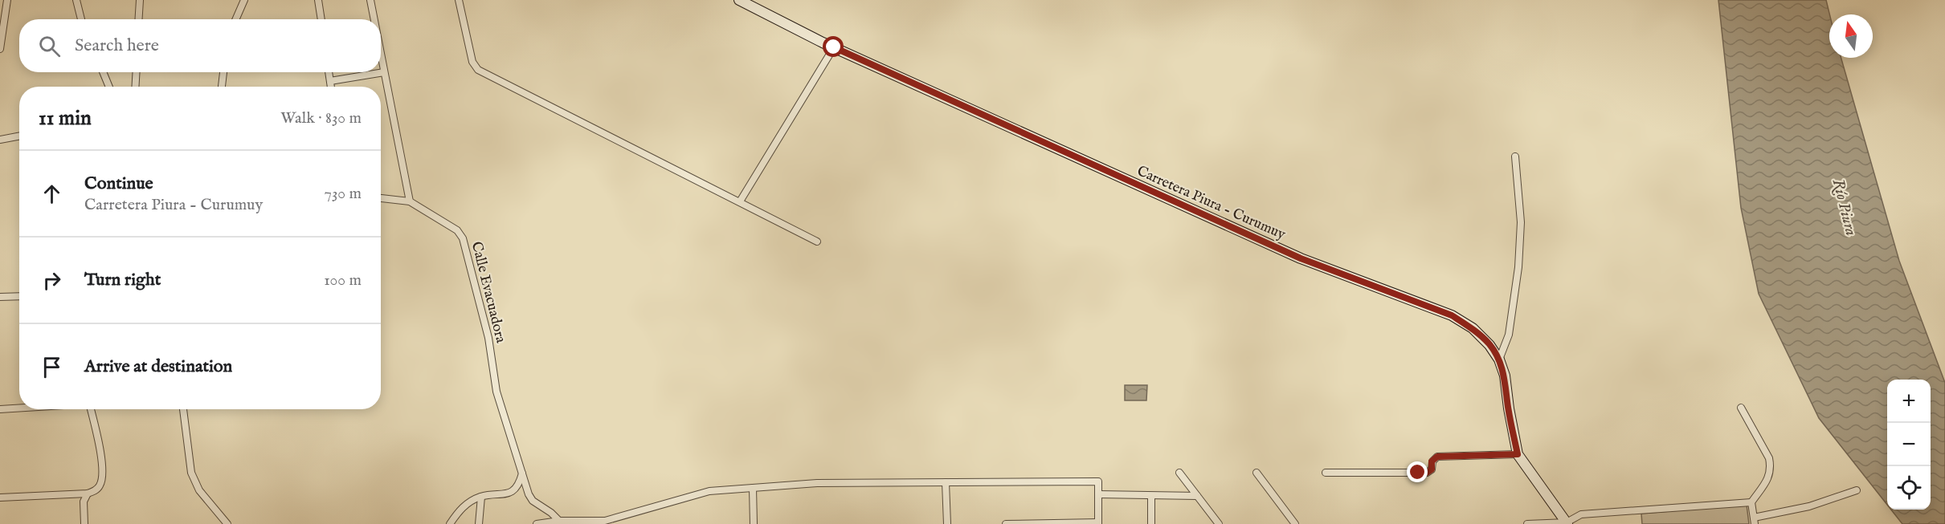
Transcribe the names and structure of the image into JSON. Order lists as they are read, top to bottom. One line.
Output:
{"streets":{"main road":["Carretera Piura - Curumuy"],"street":["Calle Evacuadora"]},"water":["Río Piura"],"north":"top","page":{"search":"Search here","heading":["11 min","Walk · 830 m"],"list":[["Continue","Carretera Piura - Curumuy","730 m"],["Turn right","100 m"],"Arrive at destination"],"map_buttons":["+","−"]}}
